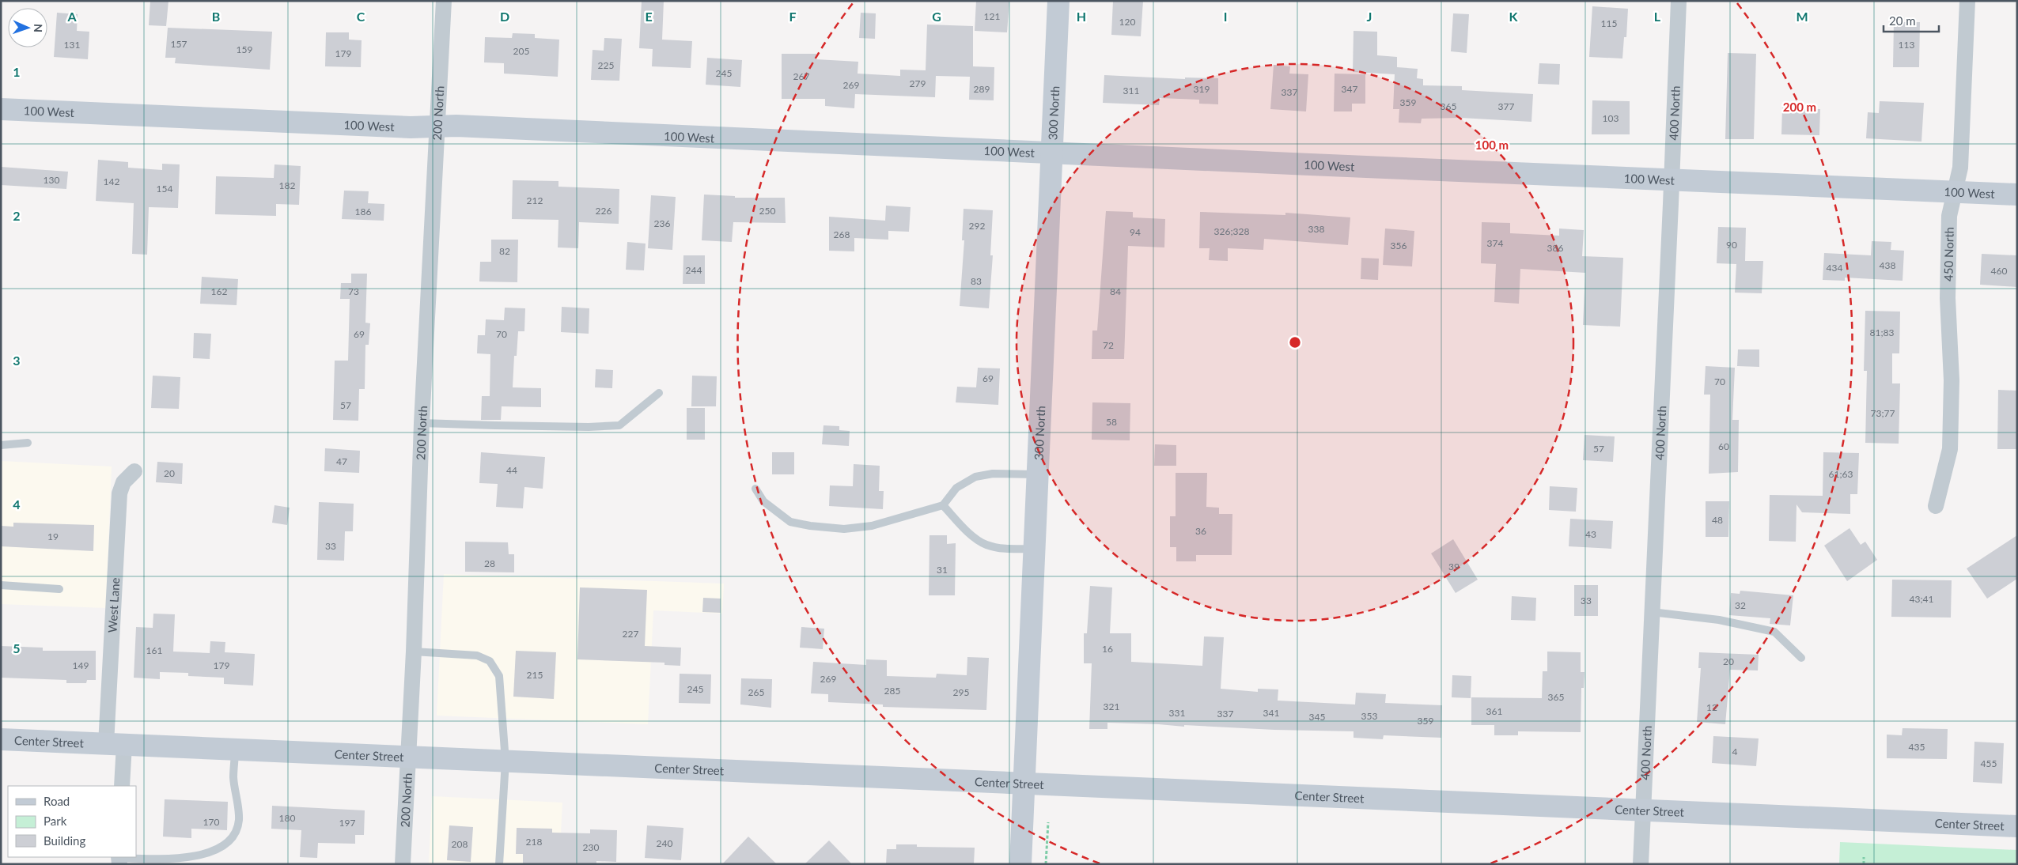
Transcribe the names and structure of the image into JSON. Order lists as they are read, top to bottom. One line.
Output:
{"streets":{"street":["100 West","200 North","300 North","400 North","450 North","West Lane","Center Street"]},"crossings":[["100 West","200 North"],["100 West","300 North"],["100 West","400 North"],["100 West","450 North"],["200 North","Center Street"],["300 North","Center Street"],["400 North","Center Street"],["West Lane","Center Street"]],"house_numbers":["121","120","115","157","131","113","159","205","179","225","245","267","279","269","289","319","347","311","337","359","365","377","103","130","142","182","154","212","226","250","186","236","292","338","326;328","94","268","374","90","356","386","82","438","434","244","460","83","162","73","84","81;83","69","70","72","69","70","57","73;77","58","60","57","47","44","20","61;63","48","36","43","19","33","28","39","31","43;41","33","32","227","16","161","20","149","179","215","269","245","285","265","295","365","321","12","361","331","341","337","353","345","359","435","4","455","180","170","197","218","240","208","230"],"legend":["Road","Park","Building"],"scale_bar":"20 m","north":"right","grid":{"columns":["A","B","C","D","E","F","G","H","I","J","K","L","M"],"rows":["1","2","3","4","5"]},"rings":["200 m","100 m"]}
